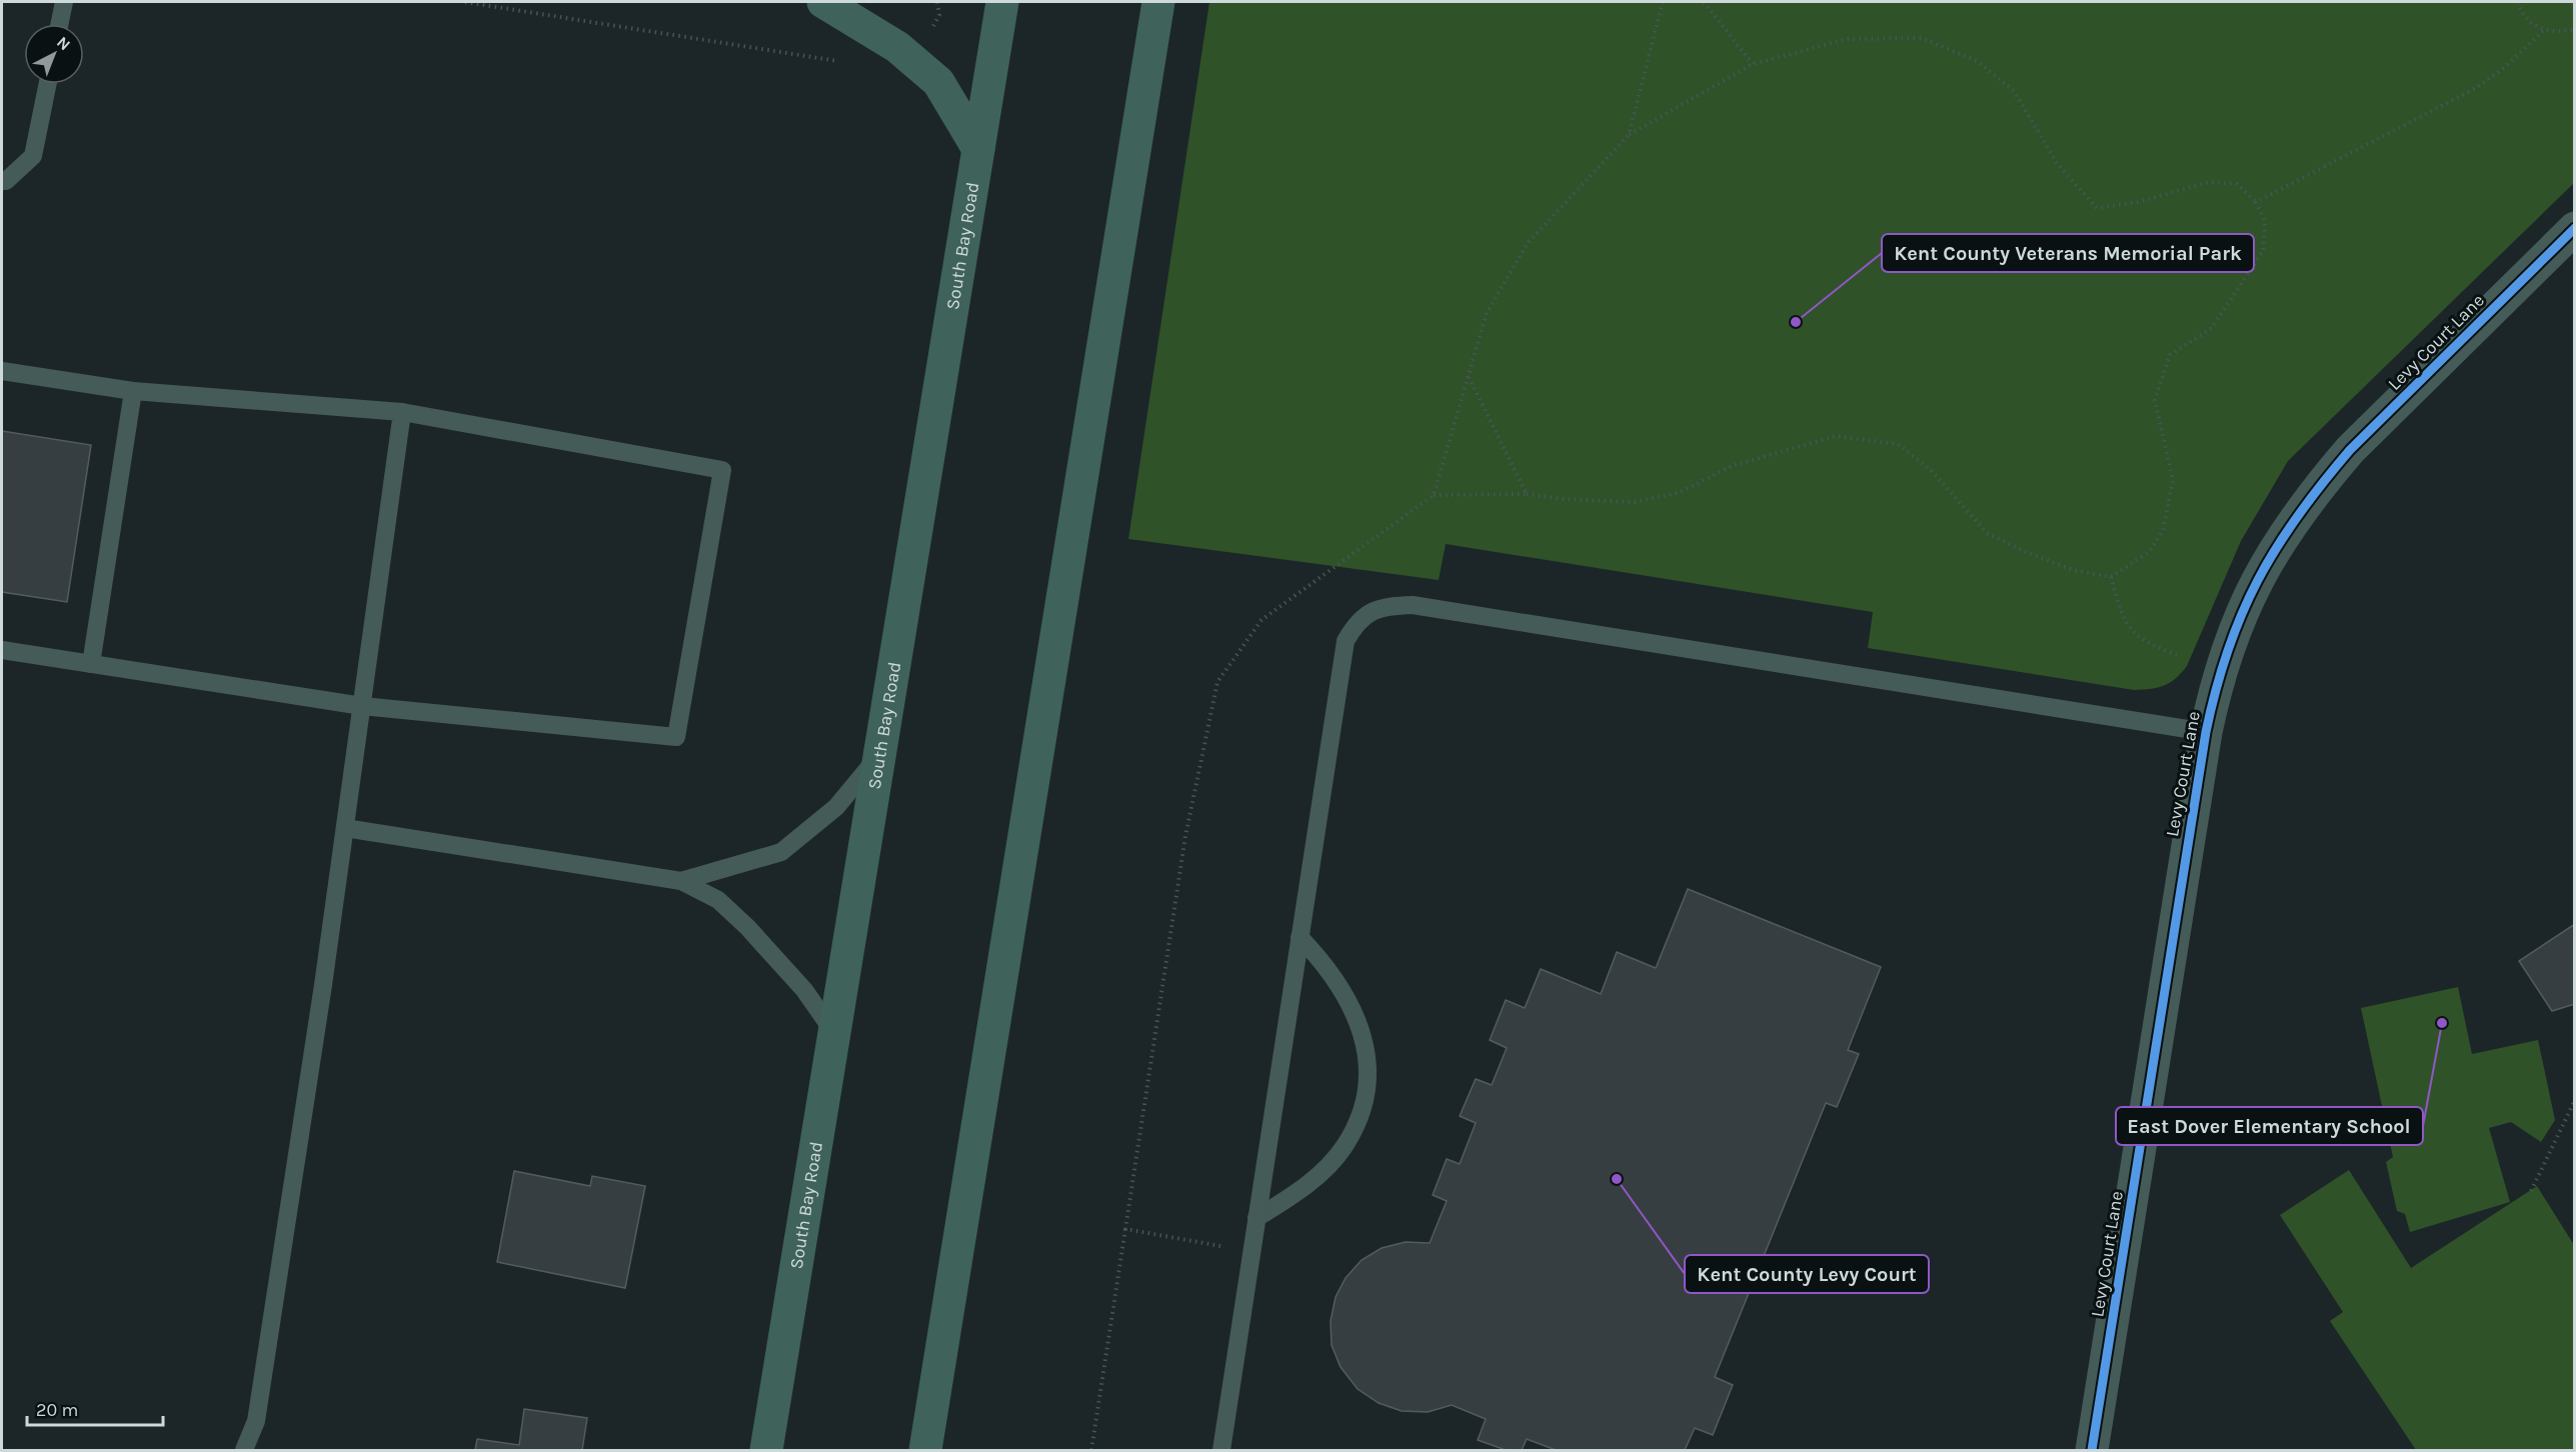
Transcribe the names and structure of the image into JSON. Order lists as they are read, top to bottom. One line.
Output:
{"streets":{"highway":["South Bay Road"],"street":["Levy Court Lane"]},"places":["Kent County Veterans Memorial Park","East Dover Elementary School","Kent County Levy Court"],"scale_bar":"20 m","north":"top right"}
